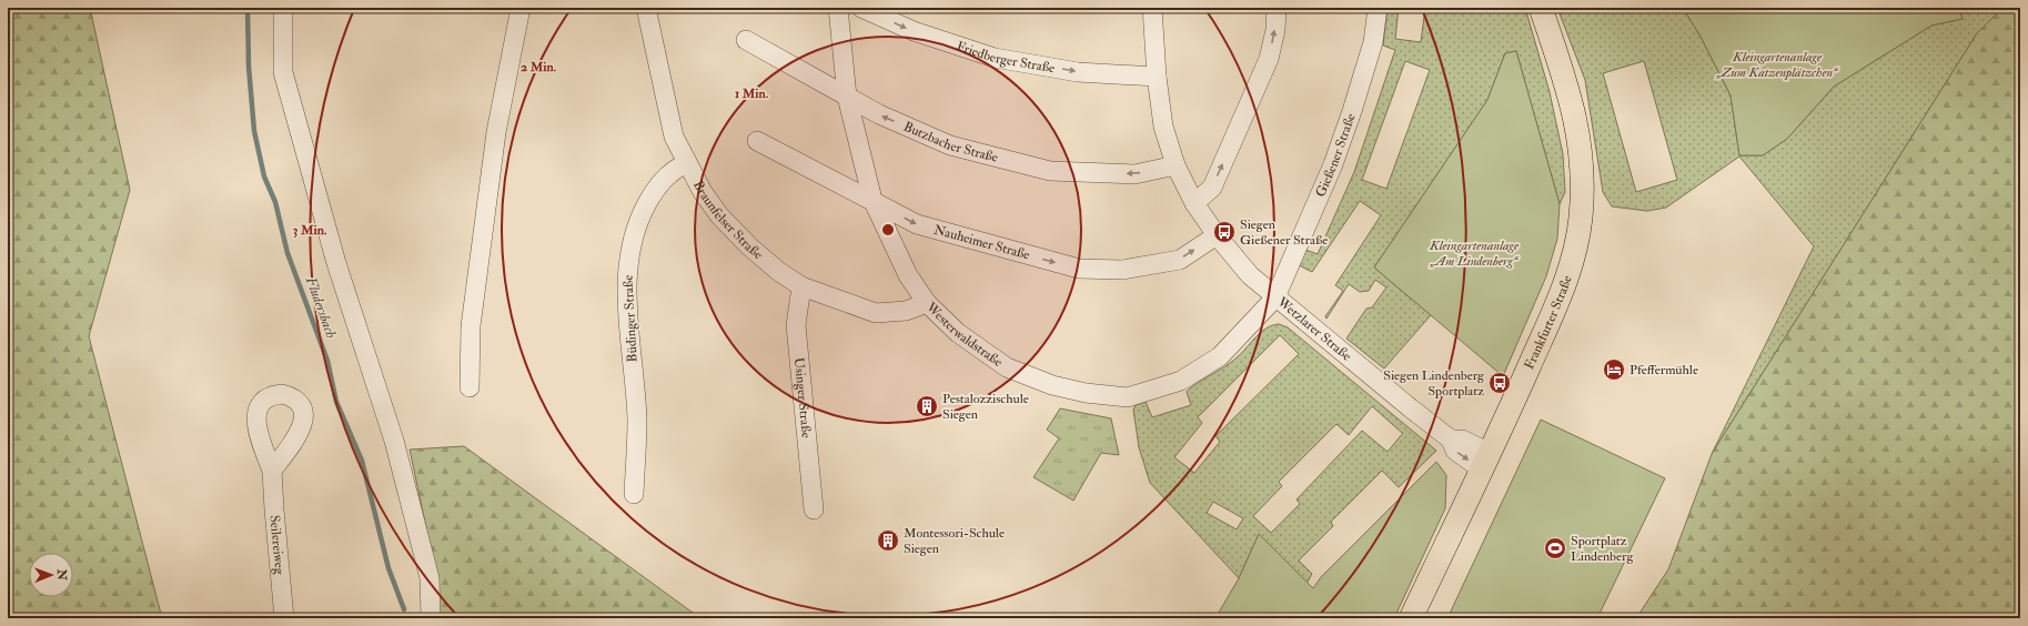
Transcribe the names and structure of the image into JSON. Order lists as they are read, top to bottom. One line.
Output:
{"streets":{"main road":["Frankfurter Straße"],"street":["Friedberger Straße","Butzbacher Straße","Gießener Straße","Braunfelser Straße","Nauheimer Straße","Büdinger Straße","Wetzlarer Straße","Westerwaldstraße","Usinger Straße","Seilereiweg"]},"crossings":[["Friedberger Straße","Wetzlarer Straße"],["Butzbacher Straße","Wetzlarer Straße"],["Butzbacher Straße","Westerwaldstraße"],["Gießener Straße","Wetzlarer Straße"],["Gießener Straße","Westerwaldstraße"],["Braunfelser Straße","Büdinger Straße"],["Braunfelser Straße","Westerwaldstraße"],["Braunfelser Straße","Usinger Straße"],["Nauheimer Straße","Wetzlarer Straße"],["Nauheimer Straße","Westerwaldstraße"],["Frankfurter Straße","Wetzlarer Straße"],["Wetzlarer Straße","Westerwaldstraße"]],"one_way":["Friedberger Straße","Butzbacher Straße","Nauheimer Straße"],"water":["Fludersbach"],"parks":["Kleingartenanlage „Zum Katzenplätzchen“","Kleingartenanlage „Am Lindenberg“"],"places":{"bus stop":["Siegen Gießener Straße","Siegen Lindenberg Sportplatz"],"hotel":["Pfeffermühle"],"building":["Pestalozzischule Siegen","Montessori-Schule Siegen"],"sports":["Sportplatz Lindenberg"]},"north":"right","rings":["2 Min.","1 Min.","3 Min."]}
